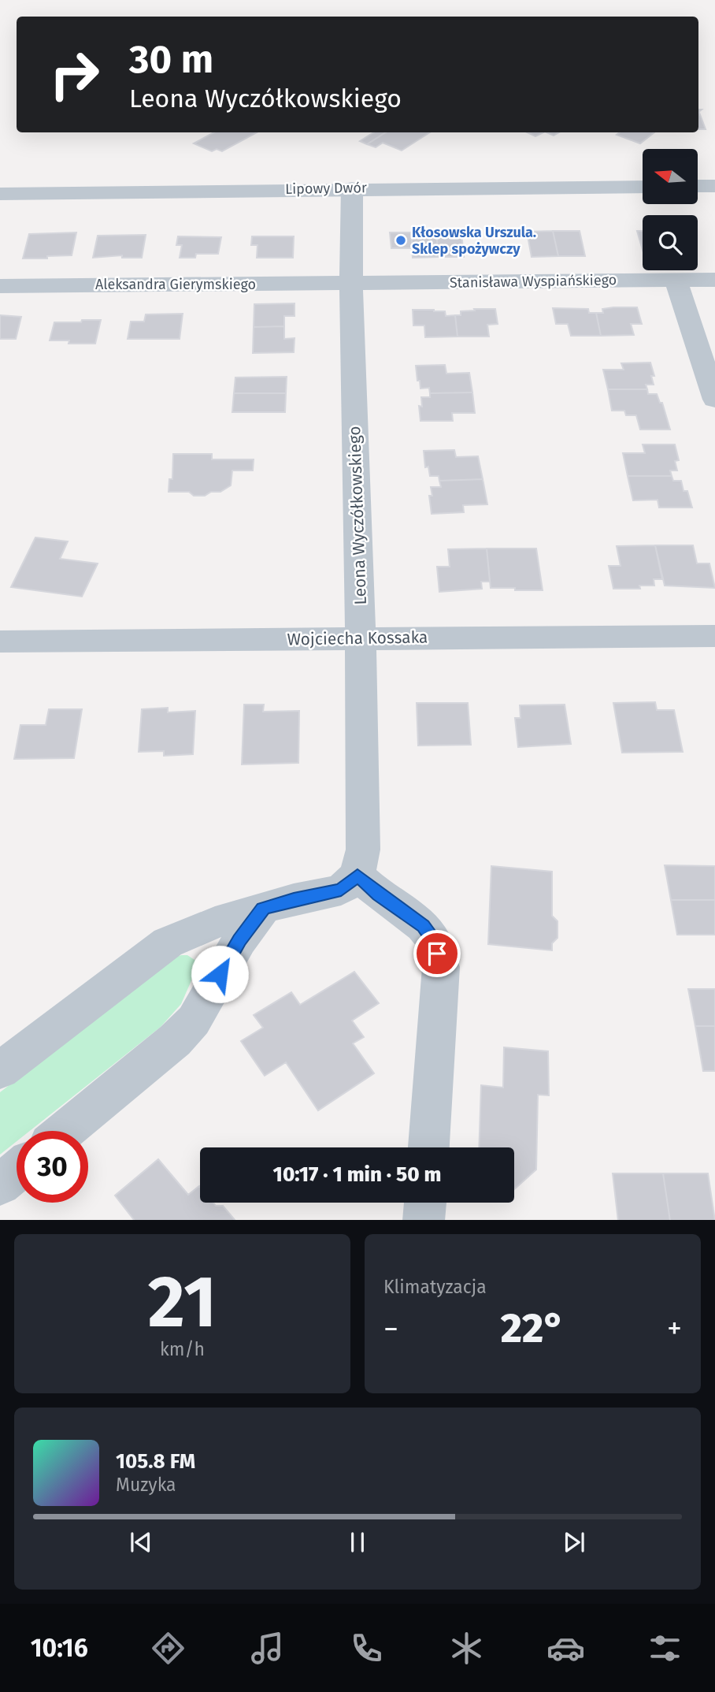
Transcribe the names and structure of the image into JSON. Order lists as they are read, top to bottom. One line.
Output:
{"streets":{"street":["Lipowy Dwór","Stanisława Wyspiańskiego","Aleksandra Gierymskiego","Leona Wyczółkowskiego","Wojciecha Kossaka"]},"crossings":[["Lipowy Dwór","Leona Wyczółkowskiego"],["Stanisława Wyspiańskiego","Aleksandra Gierymskiego"],["Stanisława Wyspiańskiego","Leona Wyczółkowskiego"],["Aleksandra Gierymskiego","Leona Wyczółkowskiego"],["Leona Wyczółkowskiego","Wojciecha Kossaka"]],"places":["Kłosowska Urszula. Sklep spożywczy"],"north":"left","page":{"turn":["30 m","Leona Wyczółkowskiego"],"limit":"30","trip":"10:17 · 1 min · 50 m","tile":[["21","km/h"],"Klimatyzacja"],"heat":["−","22°","+"],"song":["105.8 FM","Muzyka"],"tabs":"10:16"}}
